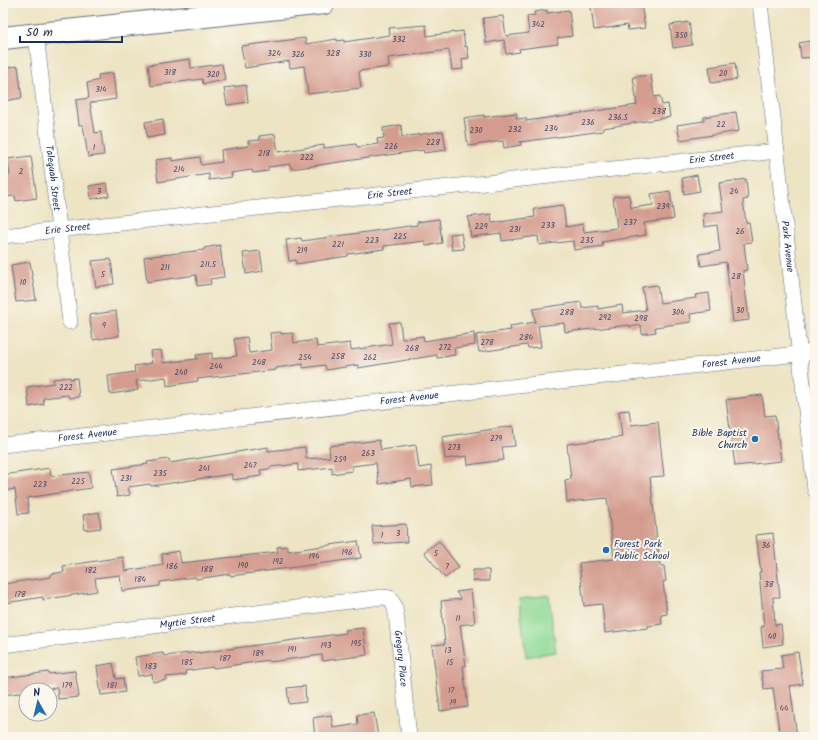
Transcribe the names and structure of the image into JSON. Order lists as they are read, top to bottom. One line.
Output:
{"streets":{"street":["Erie Street","Talequah Street","Park Avenue","Forest Avenue","Myrtie Street","Gregory Place"]},"crossings":[["Erie Street","Talequah Street"],["Erie Street","Park Avenue"],["Park Avenue","Forest Avenue"],["Myrtie Street","Gregory Place"]],"places":["Bible Baptist Church","Forest Park Public School"],"house_numbers":["342","350","332","324","328","326","330","318","20","320","314","238","236.5","236","22","234","232","230","228","226","1","218","222","214","2","3","24","239","237","233","229","231","26","225","223","235","221","219","211.5","211","5","28","10","30","288","304","292","298","9","284","278","272","268","258","254","262","248","244","240","222","279","273","263","259","247","241","235","231","225","223","3","1","36","196","5","194","192","190","186","7","188","182","184","38","178","11","40","195","193","191","13","189","187","185","15","183","179","181","17","19","44"],"scale_bar":"50 m","north":"top"}
